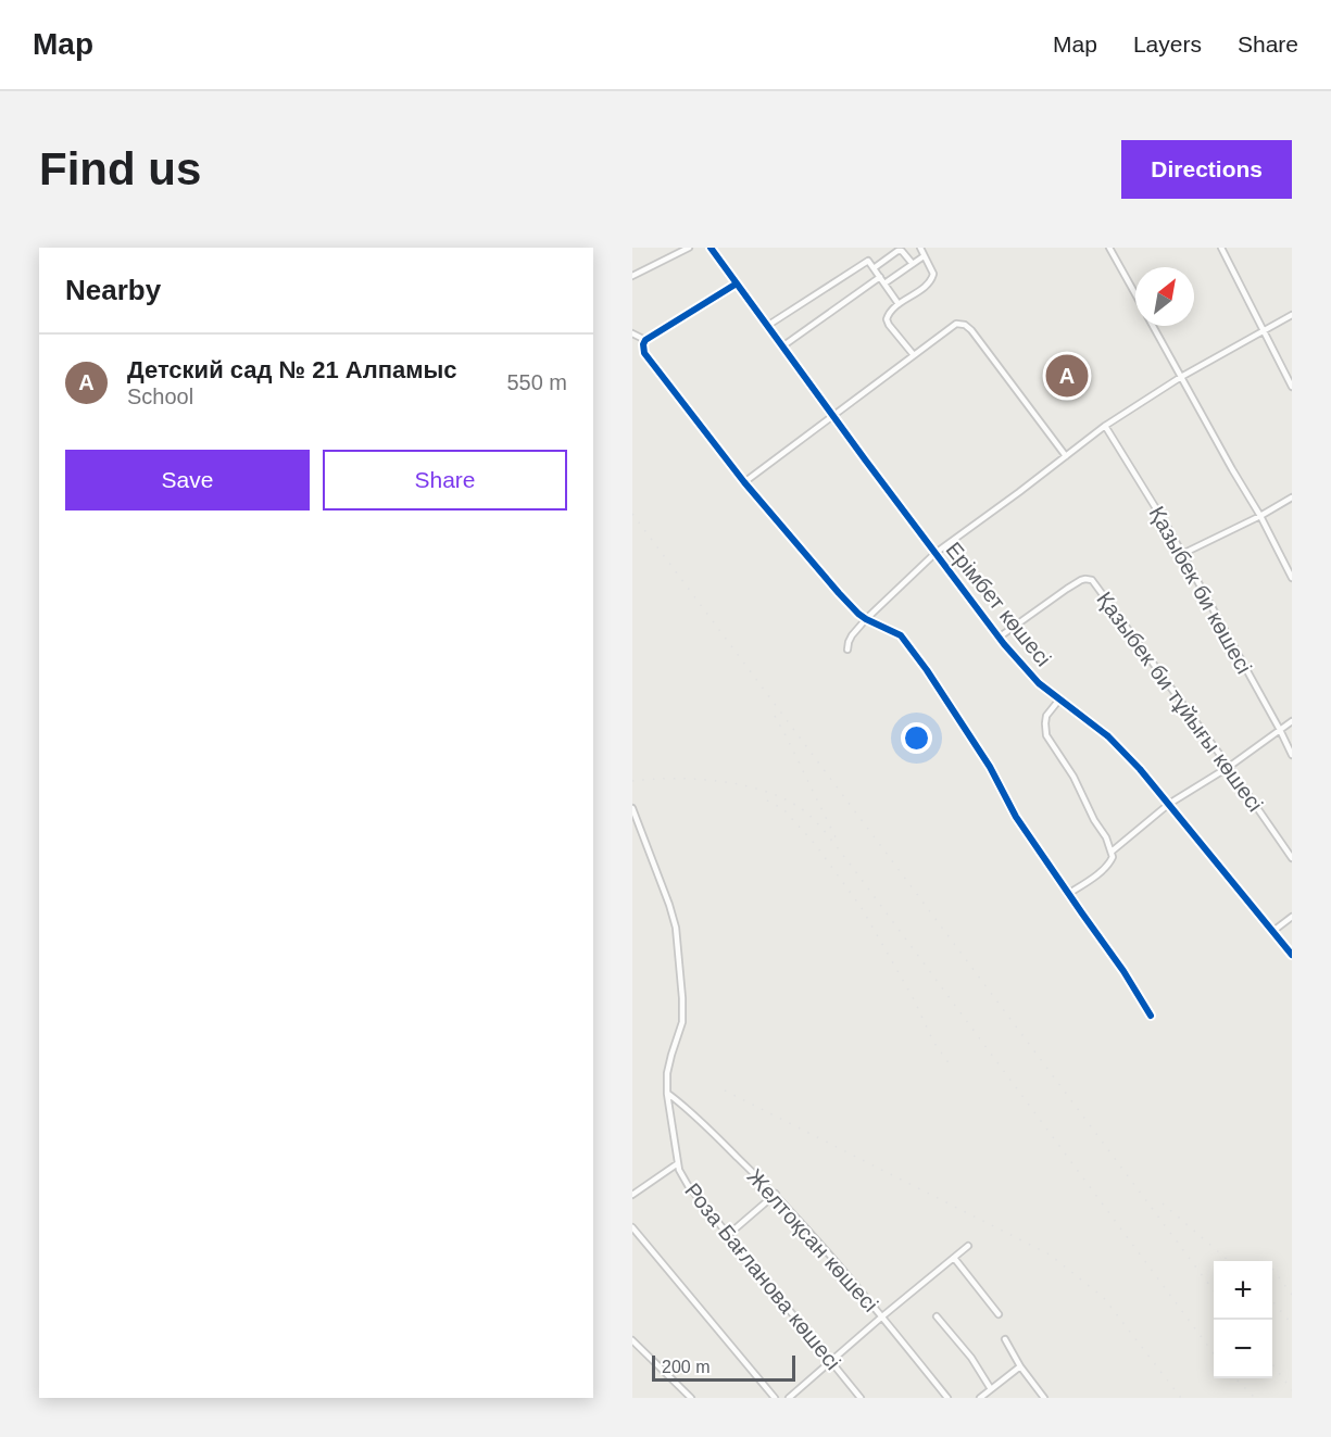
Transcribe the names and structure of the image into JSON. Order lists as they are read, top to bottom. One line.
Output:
{"streets":{"street":["Қазыбек би көшесі","Ерімбет көшесі","Қазыбек би тұйығы көшесі","Желтоқсан көшесі","Роза Бағланова көшесі"]},"crossings":[["Ерімбет көшесі","Қазыбек би тұйығы көшесі"],["Желтоқсан көшесі","Роза Бағланова көшесі"]],"scale_bar":"200 m","north":"top right","page":{"header":"Map","nav":["Map","Layers","Share"],"buttons":["Directions",["Save","Share"]],"title":"Find us","heading":"Nearby","list":[{"mark":"A","name":"Детский сад № 21 Алпамыс","note":"School","value":"550 m"}],"pins":"A","map_buttons":["+","−"],"scale":"200 m"}}
